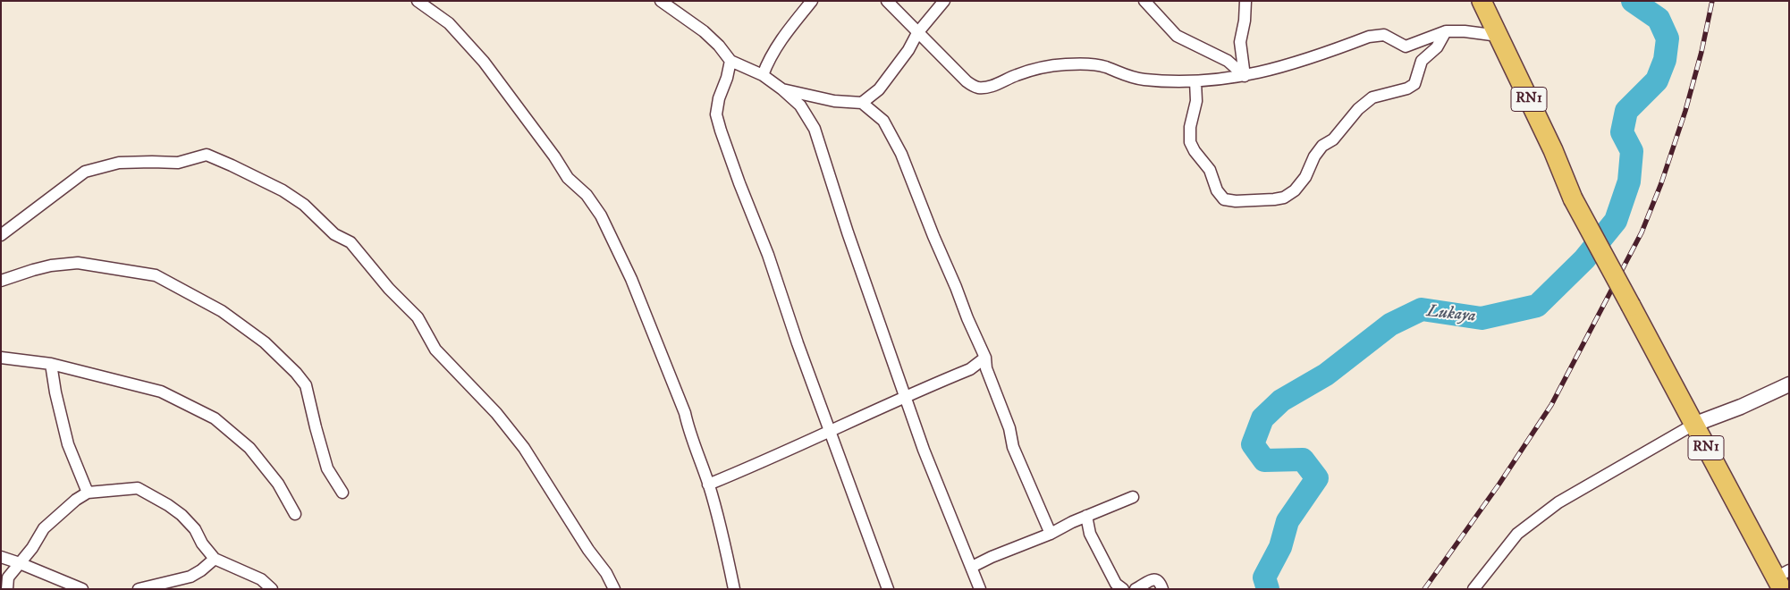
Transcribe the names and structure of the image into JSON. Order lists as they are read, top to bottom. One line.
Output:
{"streets":{"highway":["RN1"]},"water":["Lukaya"]}
